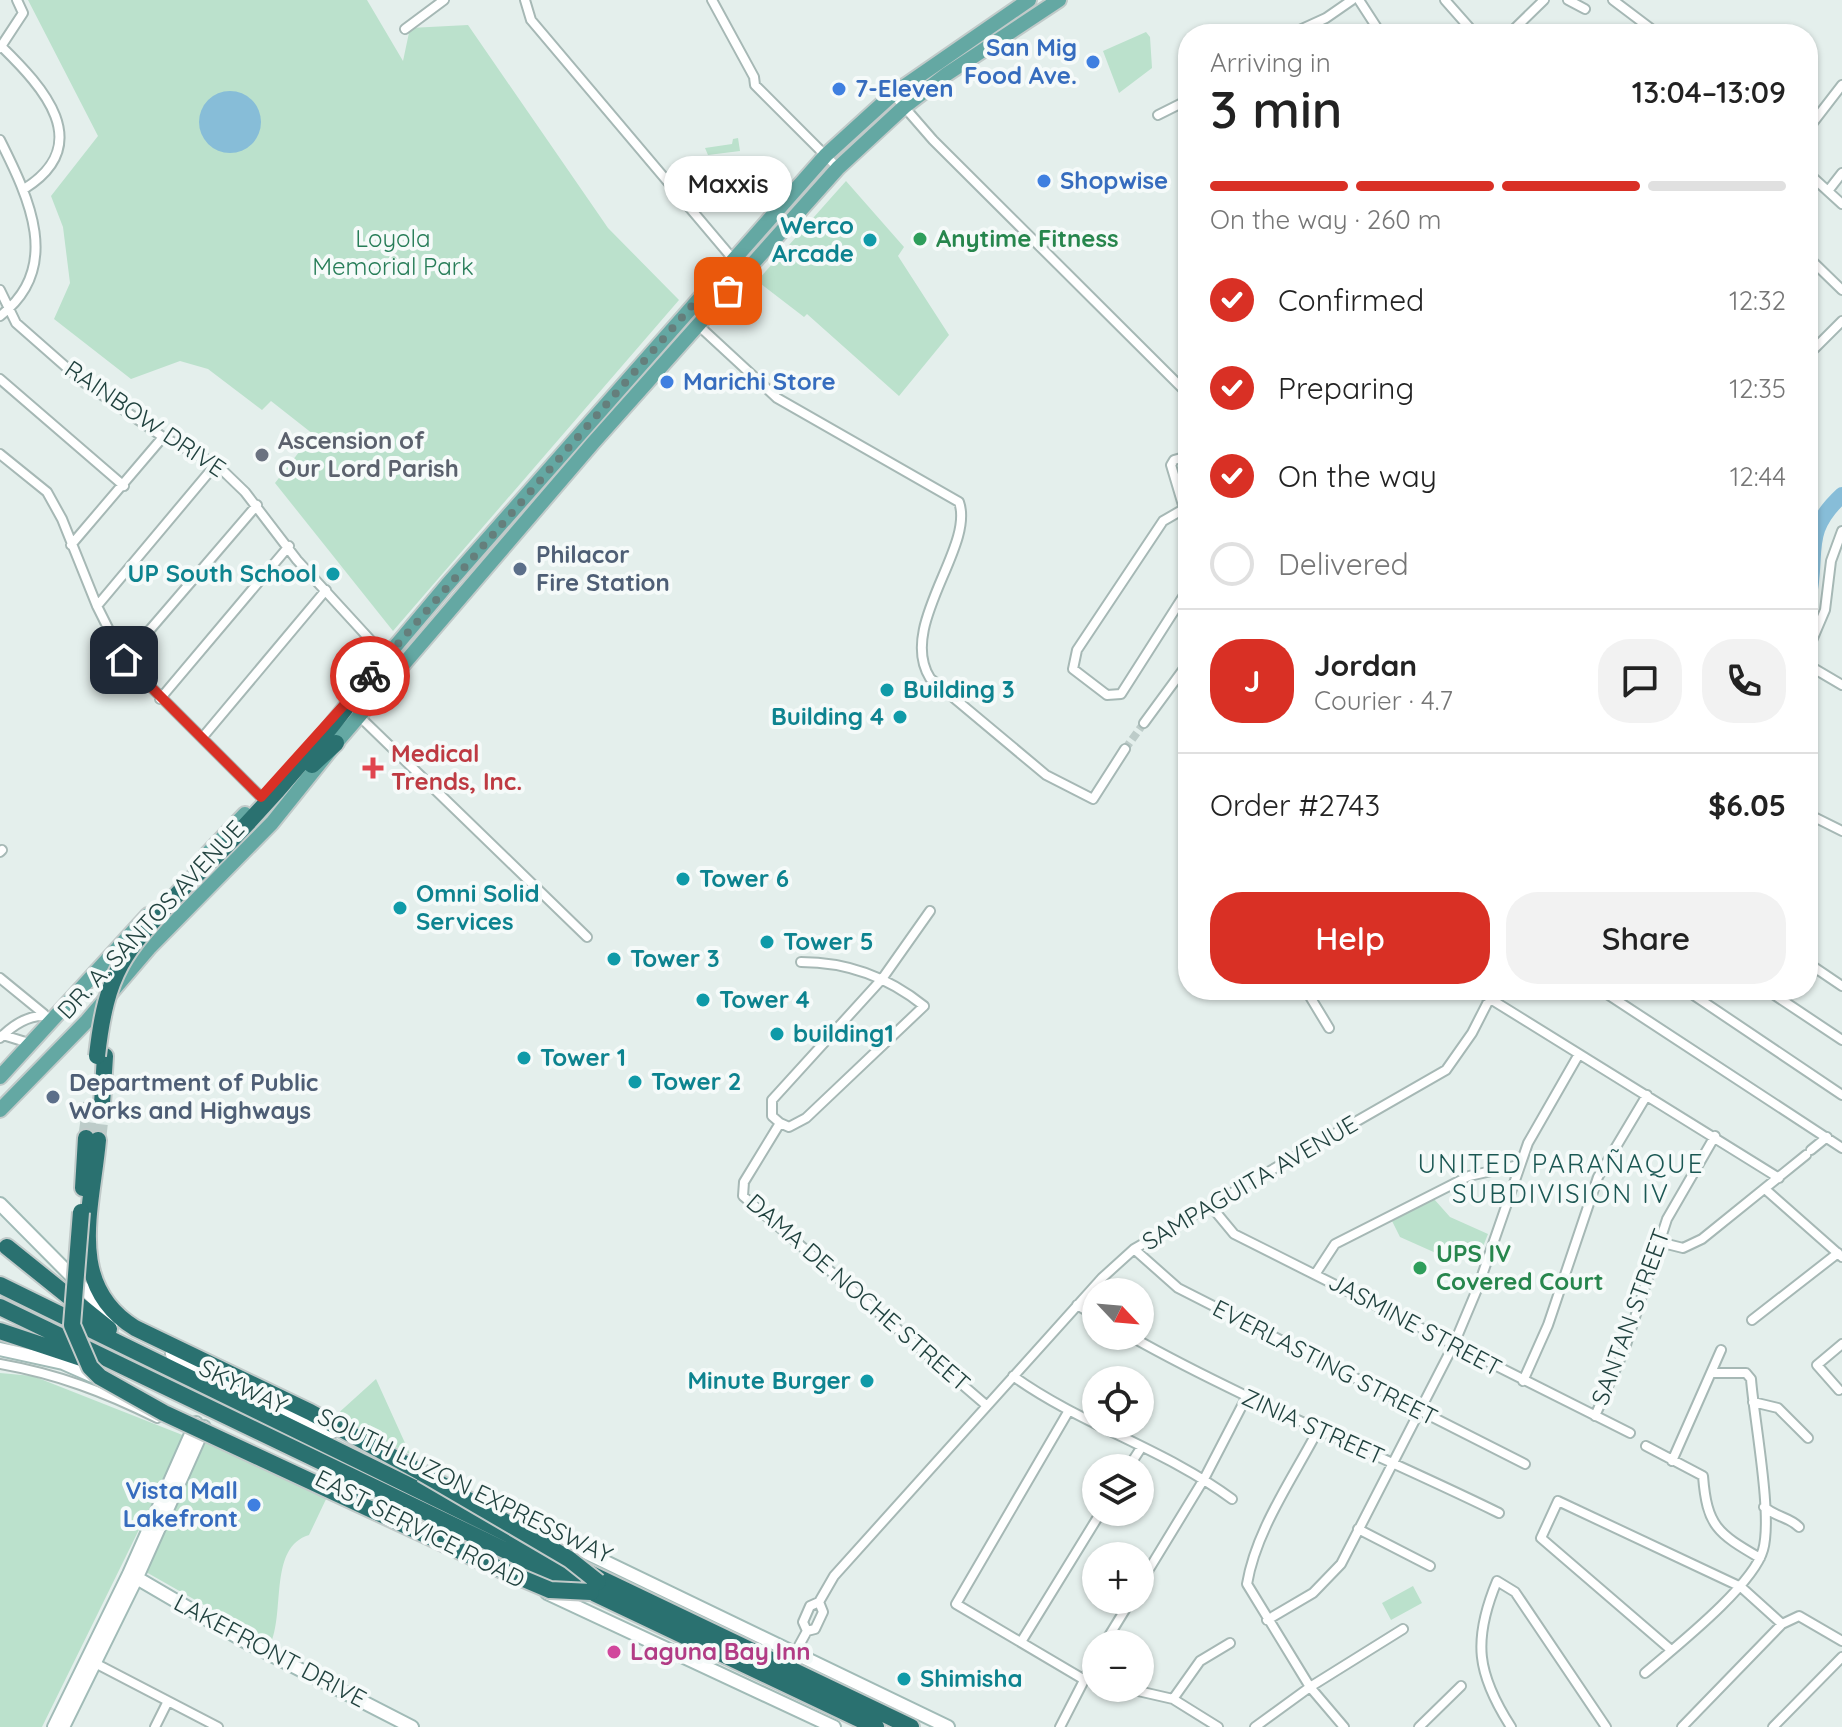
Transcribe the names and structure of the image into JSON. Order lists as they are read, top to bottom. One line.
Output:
{"streets":{"highway":["SKYWAY","SOUTH LUZON EXPRESSWAY"],"main road":["DR. A. SANTOS AVENUE","EAST SERVICE ROAD","LAKEFRONT DRIVE"],"street":["RAINBOW DRIVE","SAMPAGUITA AVENUE","DAMA DE NOCHE STREET","SANTAN STREET","JASMINE STREET","EVERLASTING STREET","ZINIA STREET"]},"crossings":[["RAINBOW DRIVE","DR. A. SANTOS AVENUE"],["SAMPAGUITA AVENUE","DAMA DE NOCHE STREET"],["SAMPAGUITA AVENUE","JASMINE STREET"],["SAMPAGUITA AVENUE","EVERLASTING STREET"],["SANTAN STREET","JASMINE STREET"]],"districts":["UNITED PARAÑAQUE SUBDIVISION IV"],"parks":["Loyola Memorial Park"],"places":{"other":["San Mig Food Ave.","7-Eleven","Shopwise","Anytime Fitness","Werco Arcade","Maxxis","Marichi Store","Ascension of Our Lord Parish","Philacor Fire Station","UP South School","Building 3","Building 4","Tower 6","Omni Solid Services","Tower 5","Tower 3","Tower 4","building1","Tower 1","Tower 2","Department of Public Works and Highways","UPS IV Covered Court","Minute Burger","Vista Mall Lakefront","Laguna Bay Inn","Shimisha"],"health":["Medical Trends, Inc."]},"north":"bottom right","page":{"heading":["3 min","Arriving in","13:04–13:09"],"panel":["Jordan","Courier · 4.7","Order #2743","$6.05"],"bubble":"Maxxis","bar":"On the way · 260 m","list":[["Confirmed","12:32"],["Preparing","12:35"],["On the way","12:44"],"Delivered"],"round":"J","buttons":["Help","Share"],"map_buttons":["+","−"]}}
